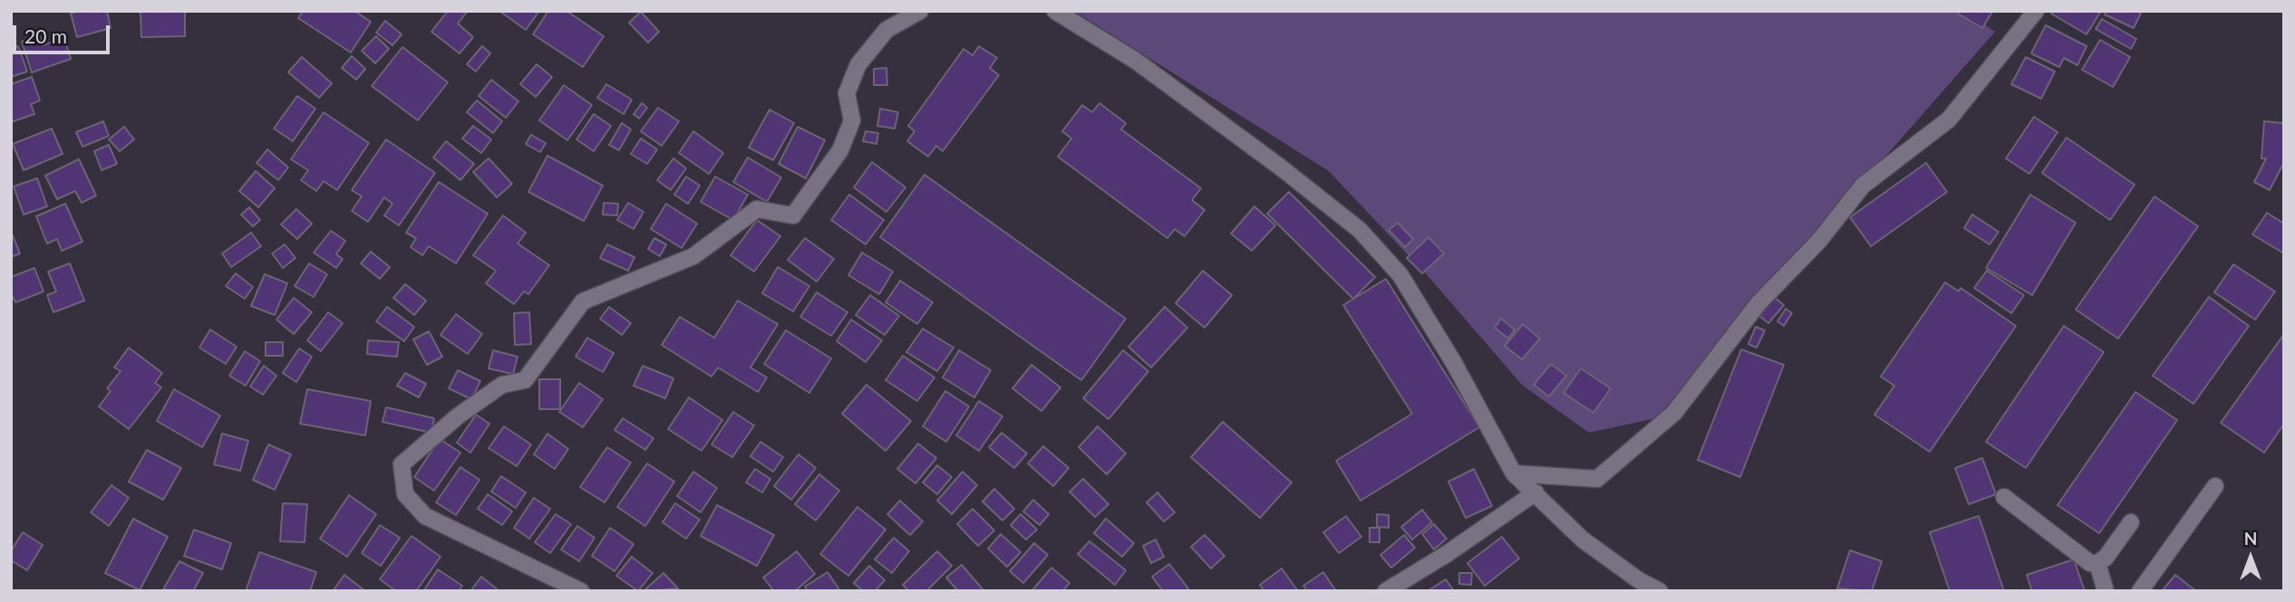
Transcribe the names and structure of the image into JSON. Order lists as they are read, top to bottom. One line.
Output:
{"scale_bar":"20 m","north":"top"}
